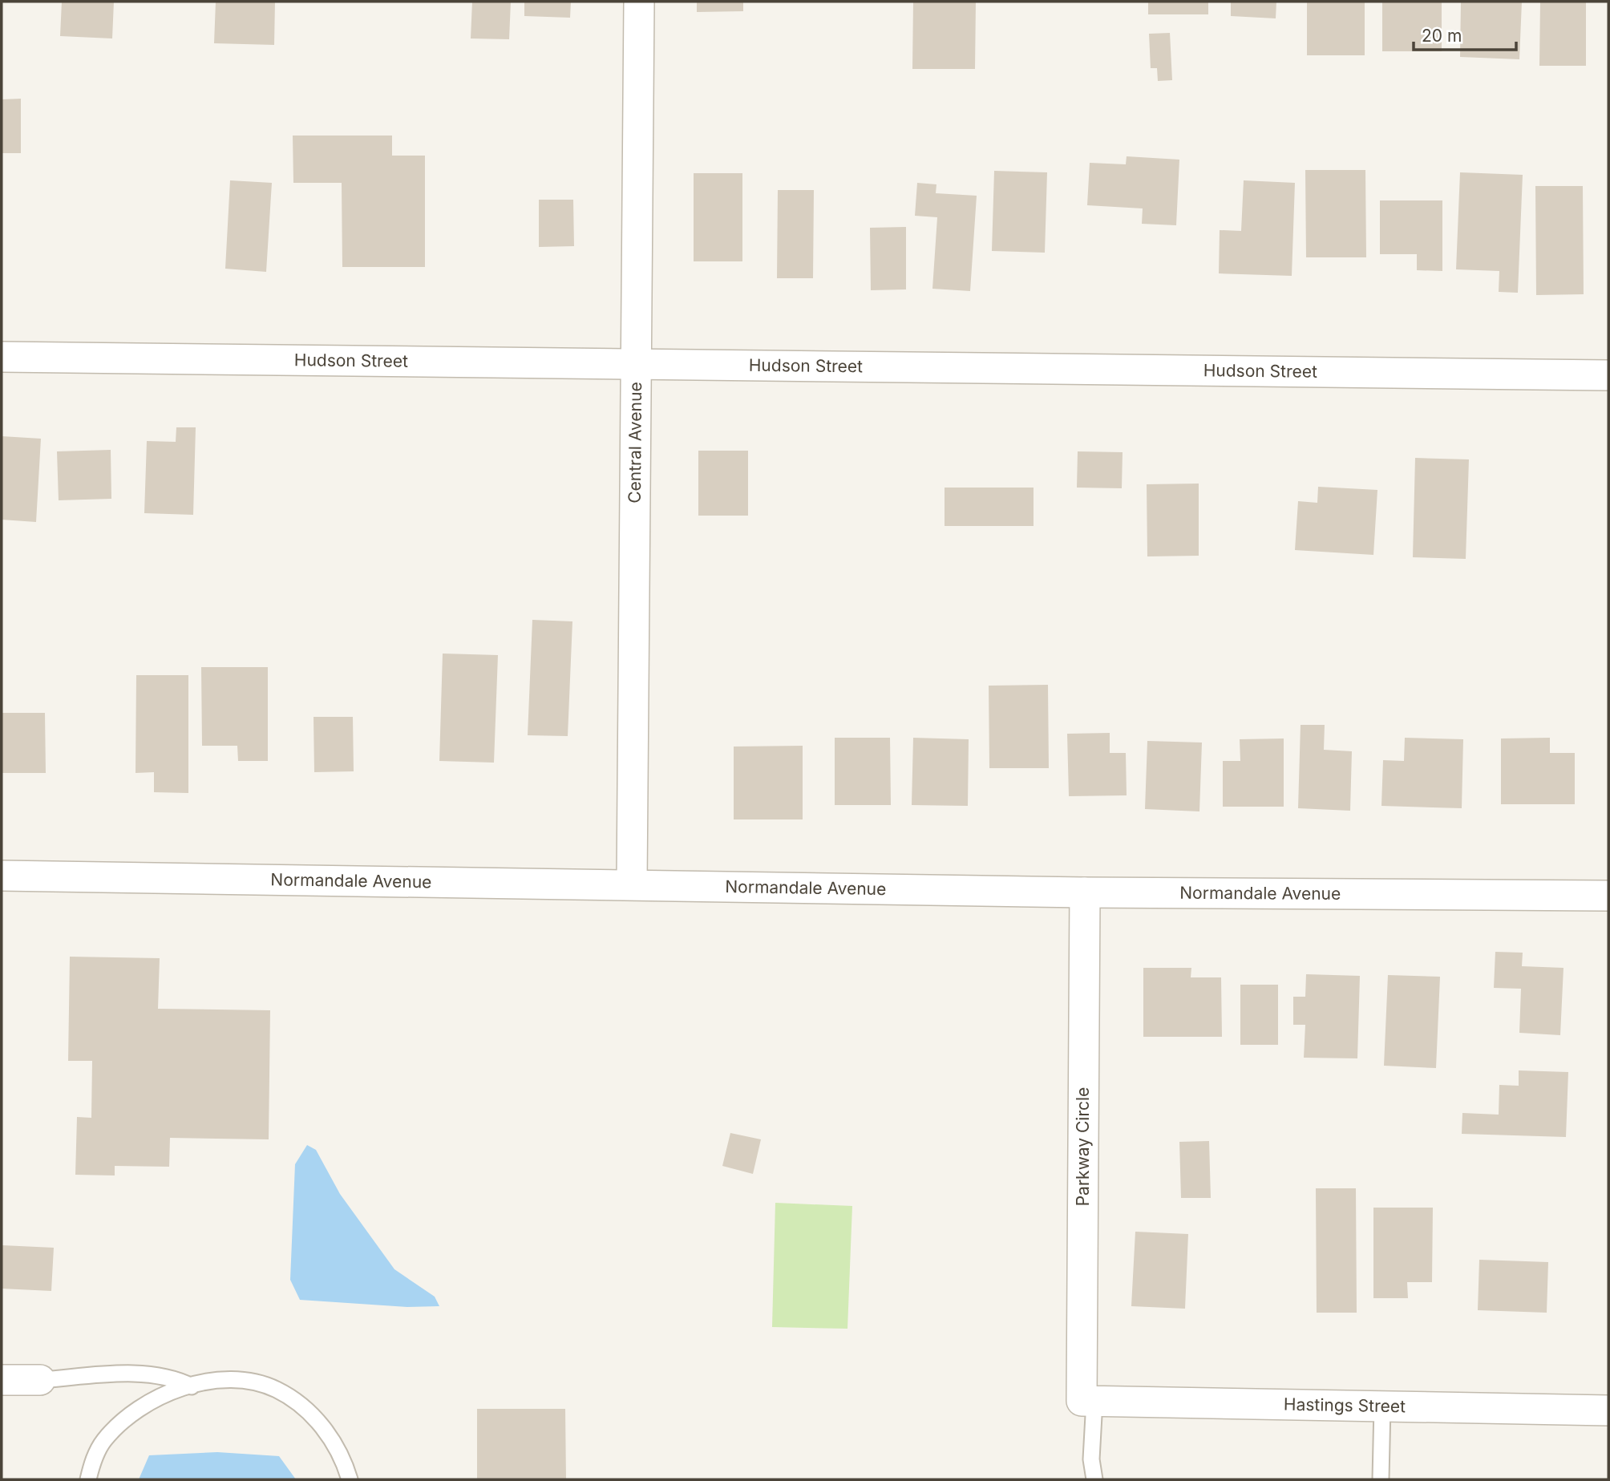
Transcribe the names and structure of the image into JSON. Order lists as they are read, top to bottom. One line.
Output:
{"streets":{"street":["Hudson Street","Central Avenue","Normandale Avenue","Parkway Circle","Hastings Street"]},"crossings":[["Hudson Street","Central Avenue"],["Central Avenue","Normandale Avenue"],["Normandale Avenue","Parkway Circle"],["Parkway Circle","Hastings Street"]],"scale_bar":"20 m"}
